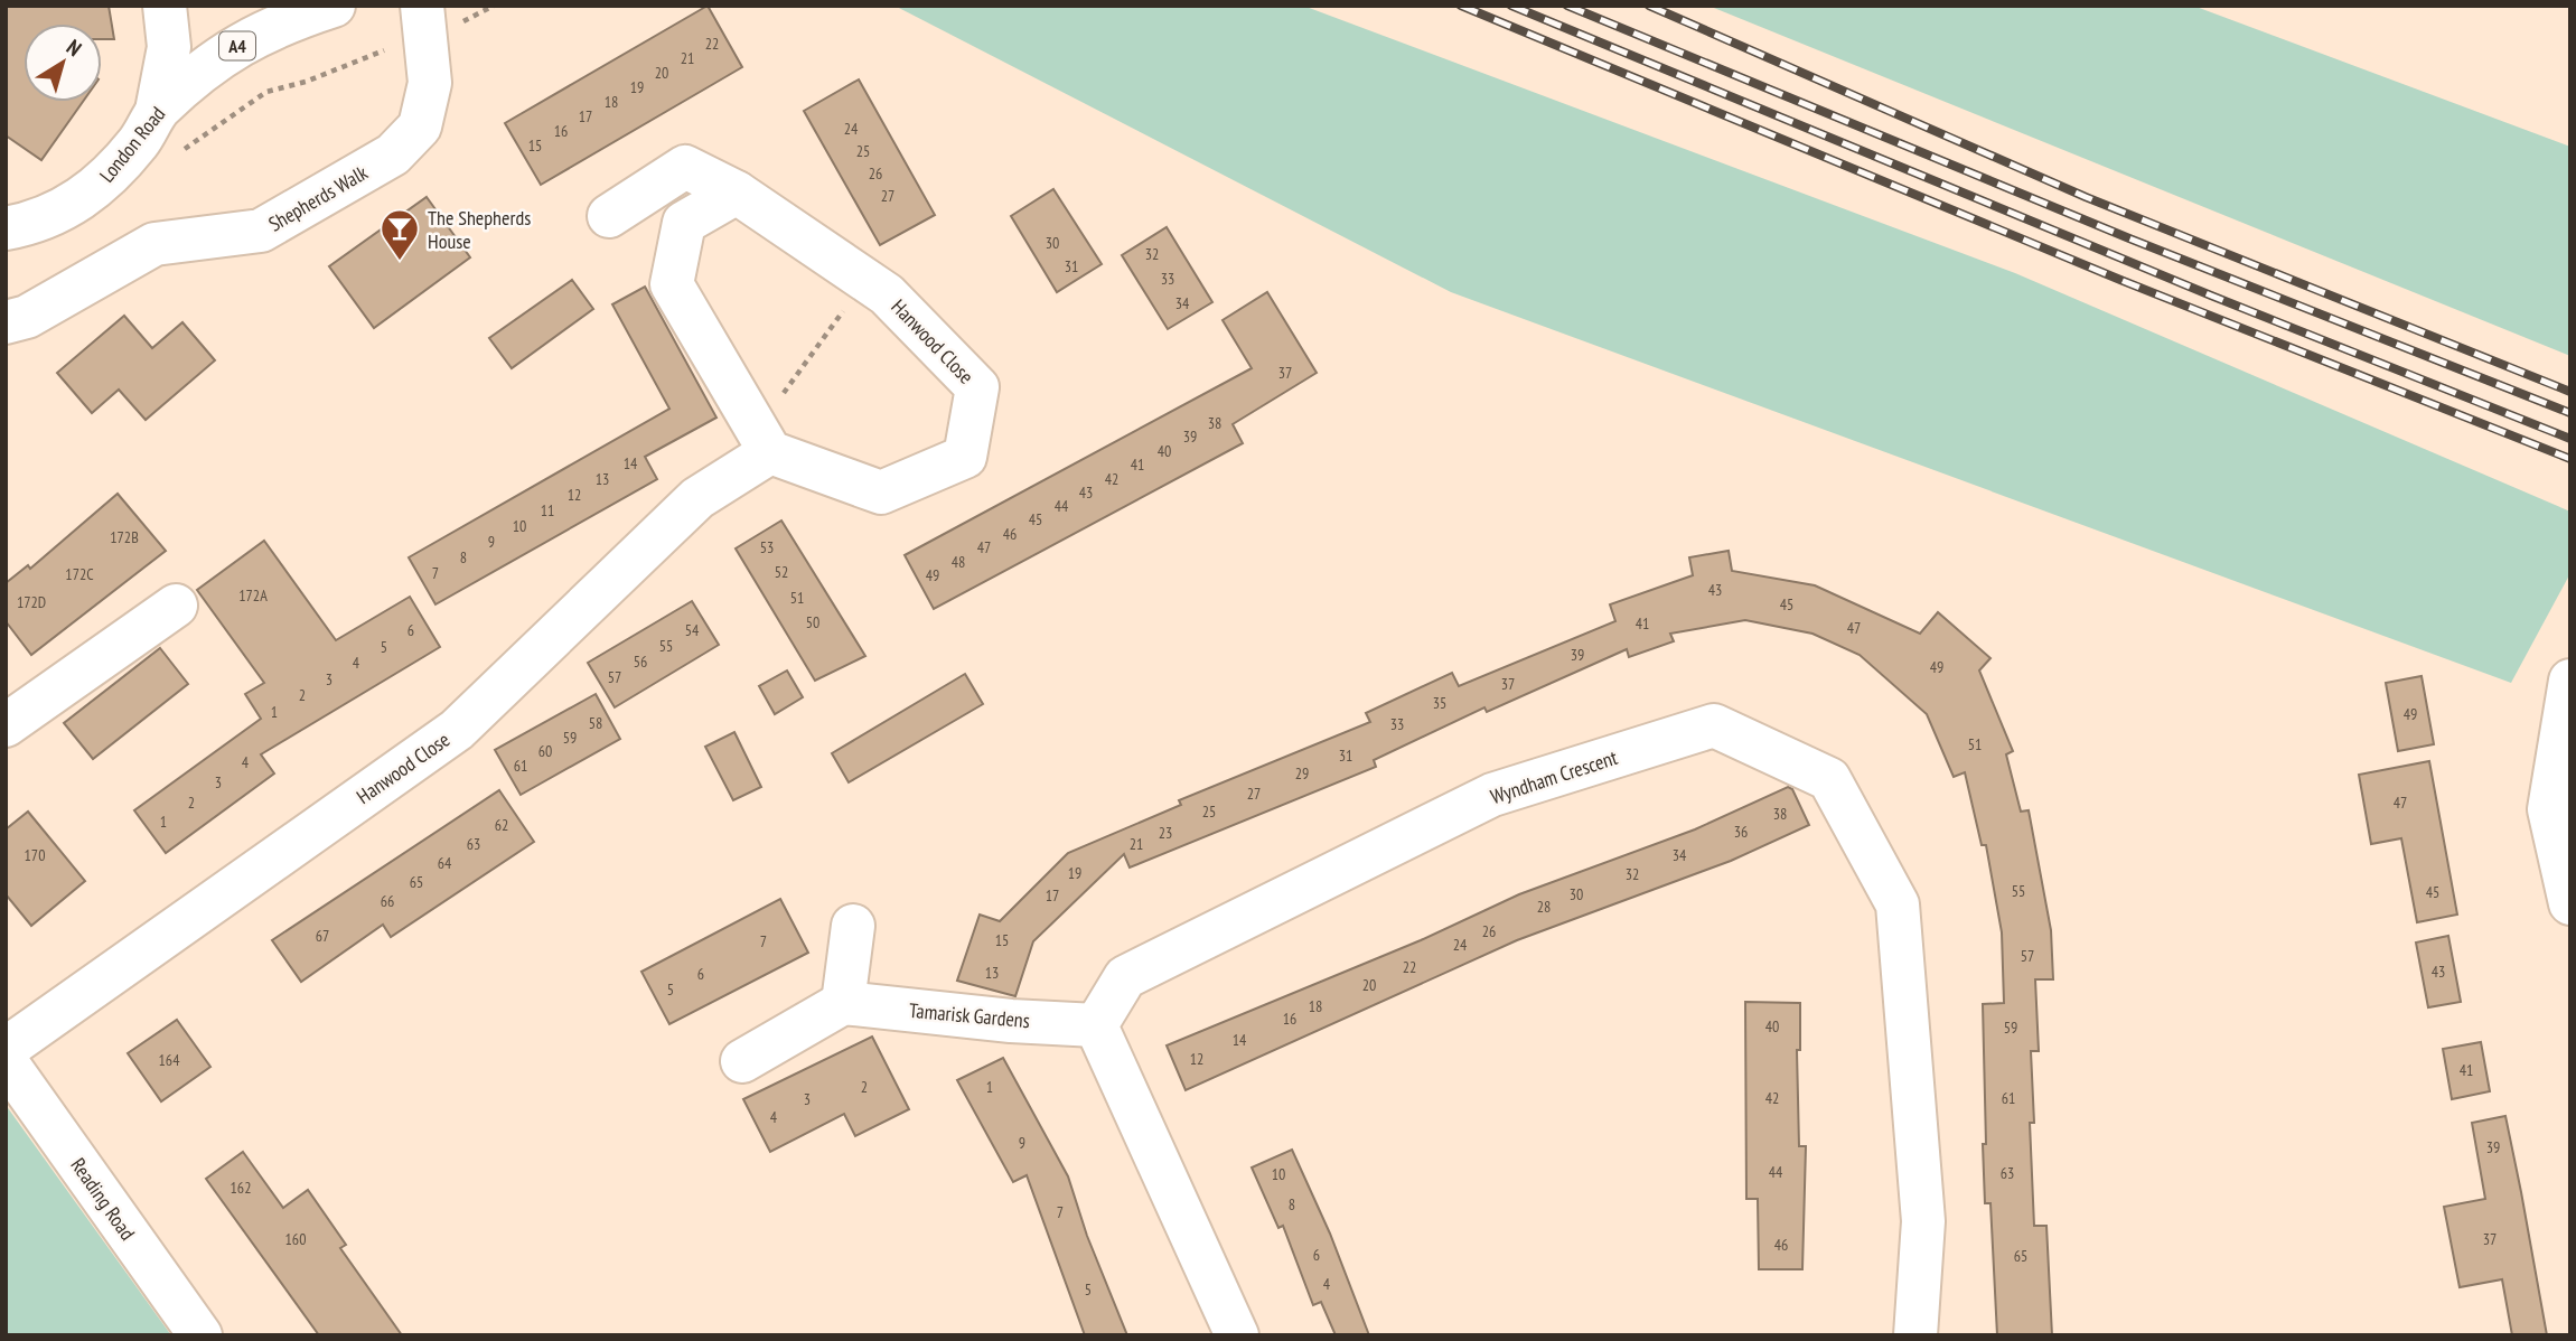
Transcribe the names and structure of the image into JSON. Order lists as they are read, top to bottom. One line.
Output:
{"streets":{"street":["A4","London Road","Shepherds Walk","Hanwood Close","Wyndham Crescent","Tamarisk Gardens","Reading Road"]},"crossings":[["A4","London Road"],["Wyndham Crescent","Tamarisk Gardens"]],"places":{"bar":["The Shepherds House"]},"house_numbers":["22","21","20","19","18","17","24","16","15","25","26","27","30","32","31","33","34","37","38","39","40","14","41","13","42","43","12","44","11","45","10","46","172B","9","53","47","8","48","52","7","172C","49","43","172A","51","172D","45","50","41","47","6","54","55","5","39","56","4","49","57","3","37","2","35","1","49","58","33","59","51","60","31","4","61","29","3","27","2","47","25","38","1","62","36","23","63","21","170","34","64","19","32","65","55","45","30","17","66","28","26","67","15","7","24","57","22","43","13","6","20","5","18","16","40","59","14","12","164","41","2","1","42","61","3","4","9","39","44","63","10","162","8","7","160","37","46","6","65","4","5"],"north":"top right"}
